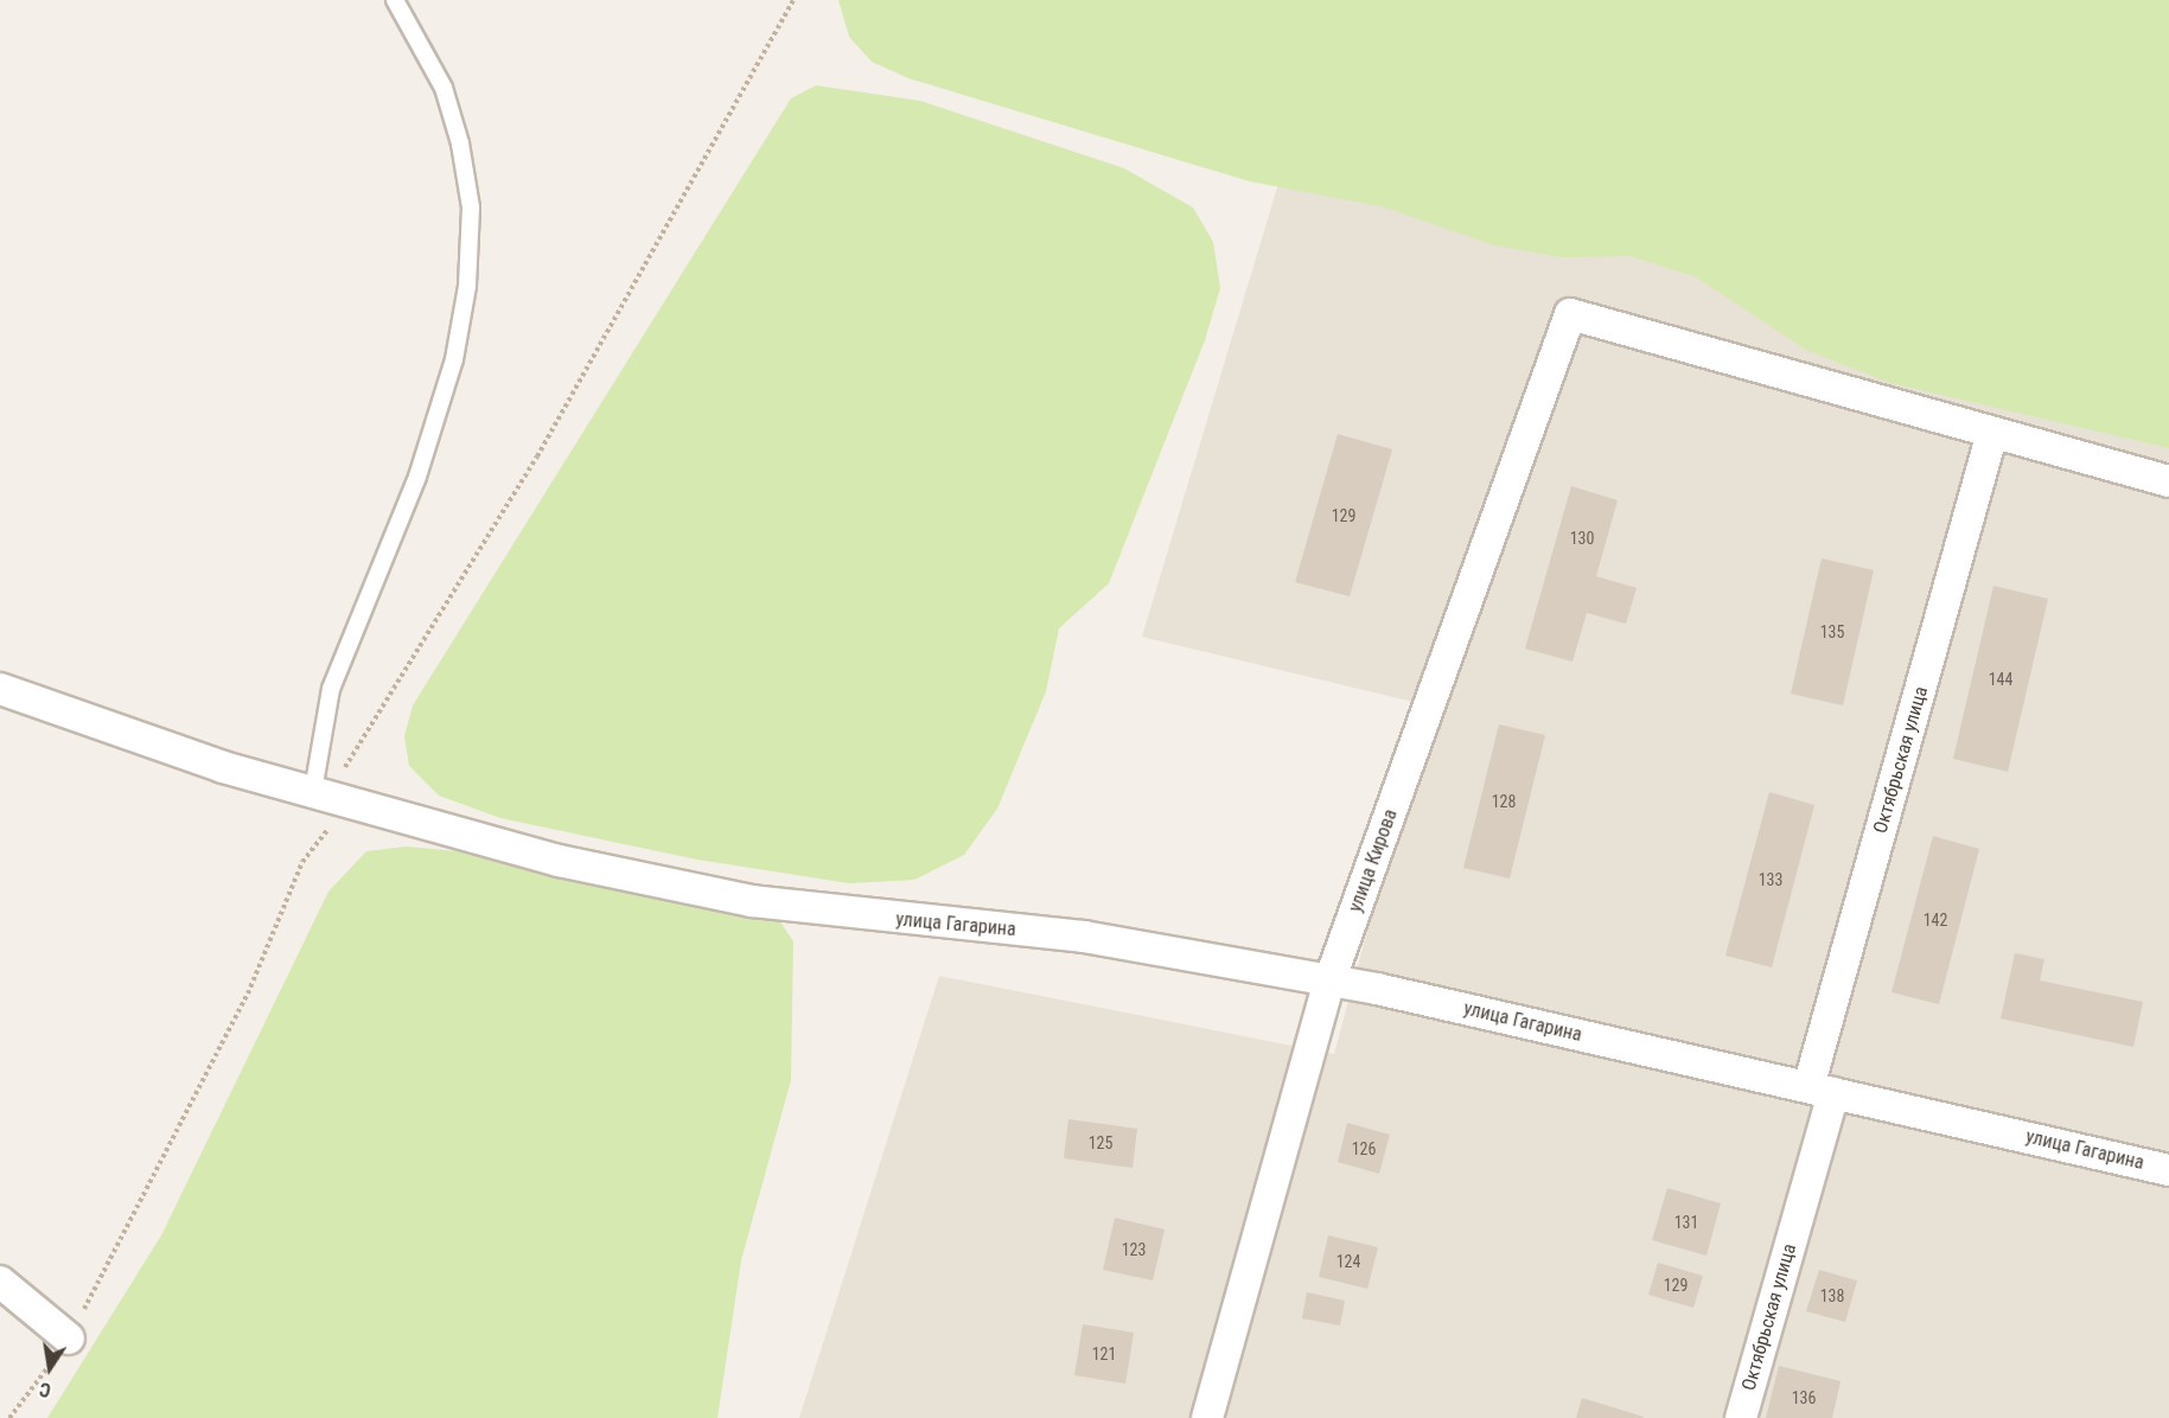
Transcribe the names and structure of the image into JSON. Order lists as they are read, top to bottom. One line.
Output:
{"streets":{"street":["Октябрьская улица","улица Кирова","улица Гагарина"]},"crossings":[["Октябрьская улица","улица Кирова"],["Октябрьская улица","улица Гагарина"],["улица Кирова","улица Гагарина"]],"house_numbers":["129","130","135","144","128","133","142","125","126","131","123","124","129","138","121","136"],"north":"bottom"}
